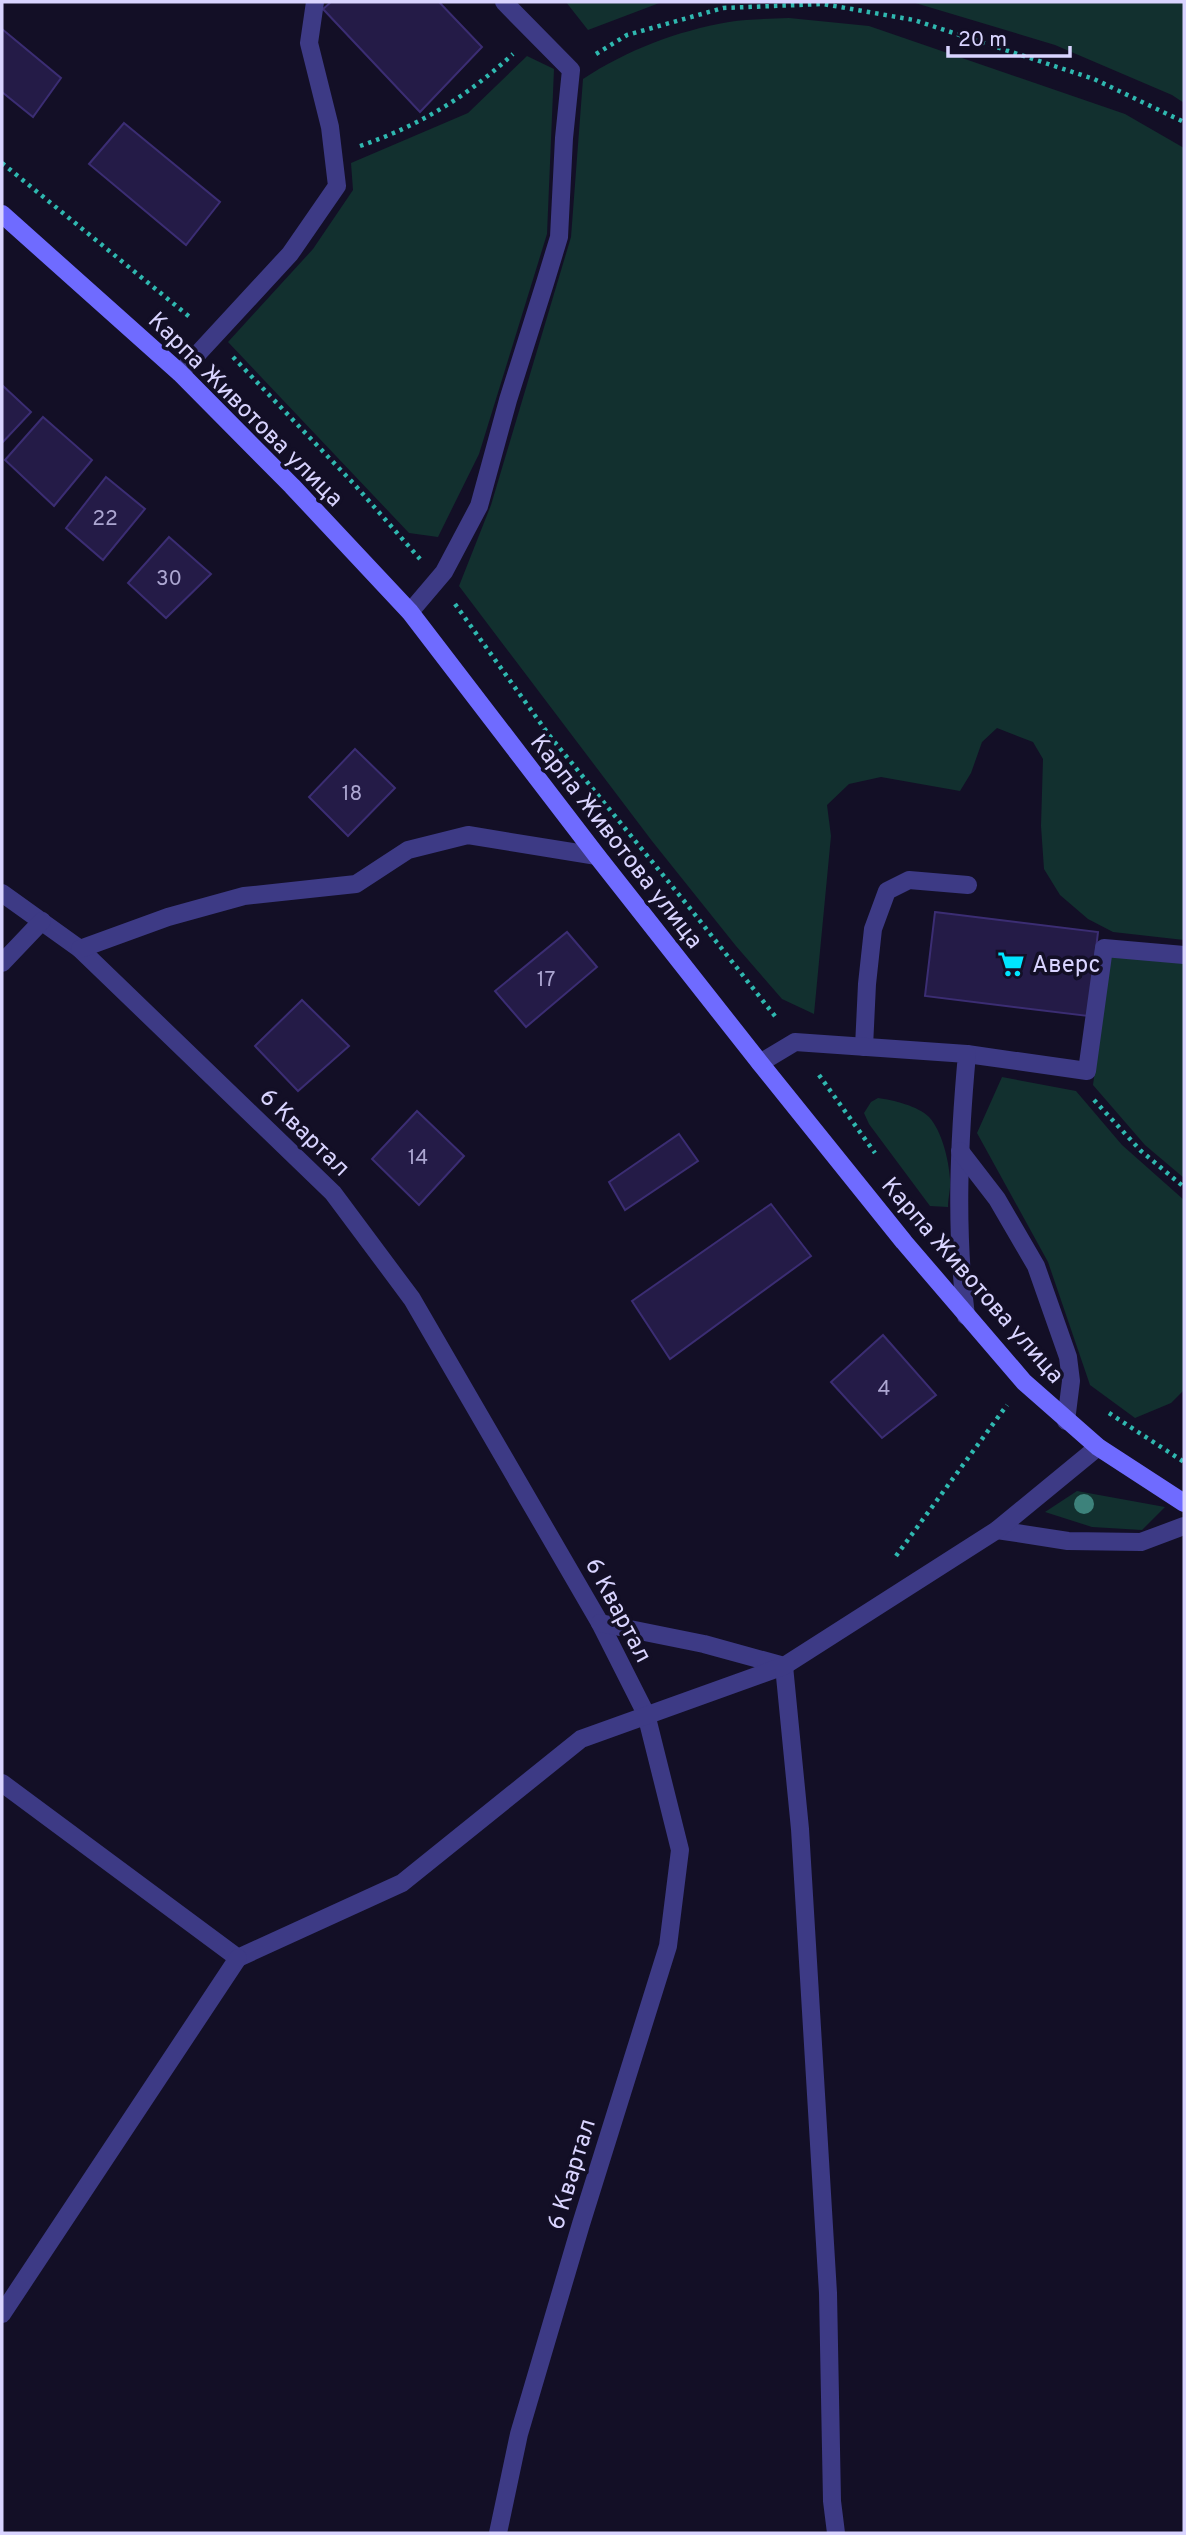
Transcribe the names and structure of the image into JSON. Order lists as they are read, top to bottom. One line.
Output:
{"streets":{"main road":["Карпа Животова улица"],"street":["6 Квартал"]},"places":{"supermarket":["Аверс"]},"house_numbers":["22","30","18","17","14","4"],"scale_bar":"20 m"}
